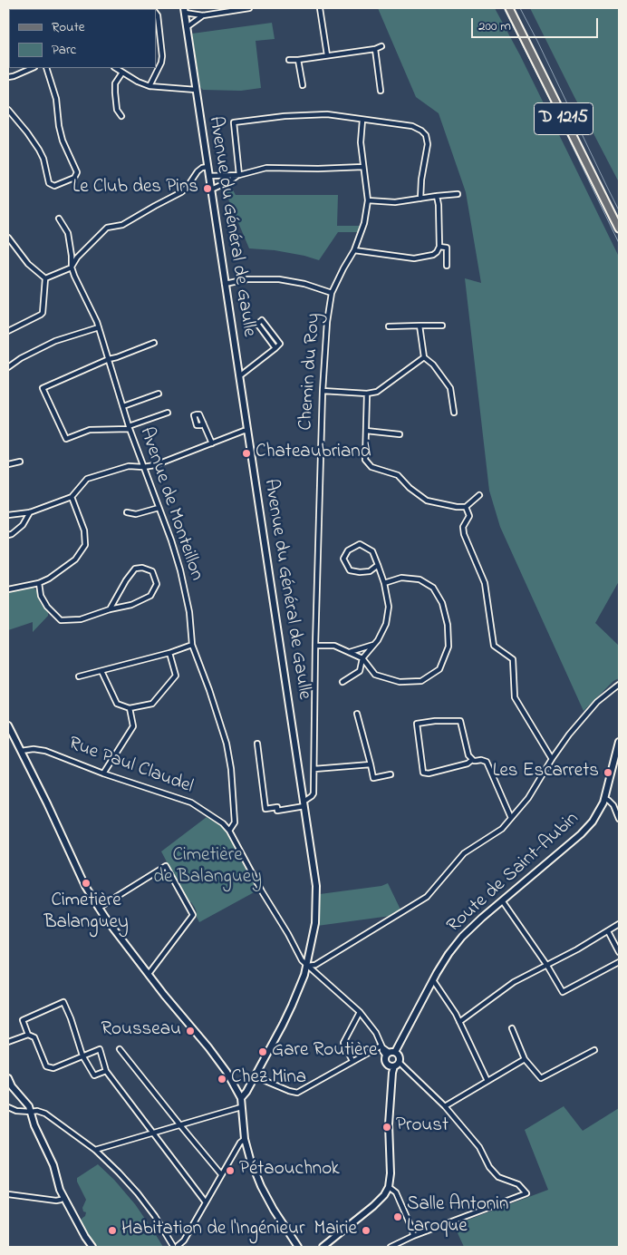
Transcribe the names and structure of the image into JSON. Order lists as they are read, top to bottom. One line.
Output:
{"streets":{"main road":["D 1215","Avenue du Général de Gaulle","Route de Saint-Aubin"],"street":["Chemin du Roy","Avenue de Monteillon","Rue Paul Claudel"]},"crossings":[["Avenue du Général de Gaulle","Chemin du Roy"],["Avenue du Général de Gaulle","Rue Paul Claudel"],["Avenue de Monteillon","Rue Paul Claudel"]],"parks":["Cimetière de Balanguey"],"places":["Le Club des Pins","Chateaubriand","Les Escarrets","Cimetière Balanguey","Rousseau","Gare Routière","Chez Mina","Proust","Pétaouchnok","Salle Antonin Laroque","Habitation de l'Ingénieur","Mairie"],"legend":["Route","Parc"],"scale_bar":"200 m"}
